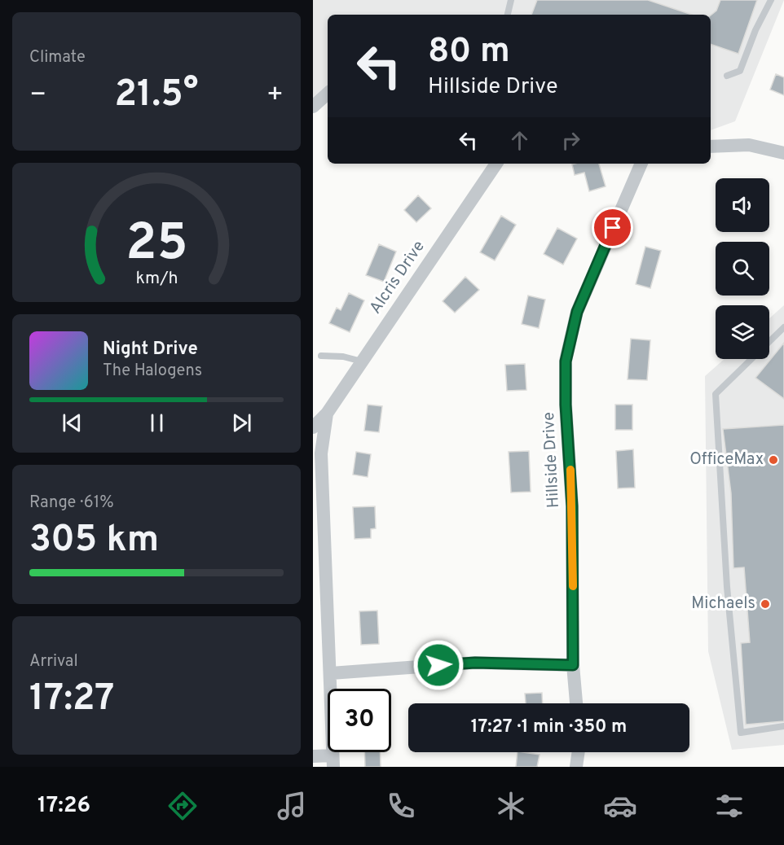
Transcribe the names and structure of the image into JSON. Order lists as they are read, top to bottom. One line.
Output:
{"streets":{"street":["Alcris Drive","Hillside Drive"]},"places":["OfficeMax","Michaels"],"page":{"tile":["Climate",["Range · 61%","305 km"],["Arrival","17:27"]],"turn":["80 m","Hillside Drive"],"heat":["−","21.5°","+"],"song":["Night Drive","The Halogens"],"limit":"30","trip":"17:27 · 1 min · 350 m","tabs":"17:26","gauge":["25","km/h"]}}
